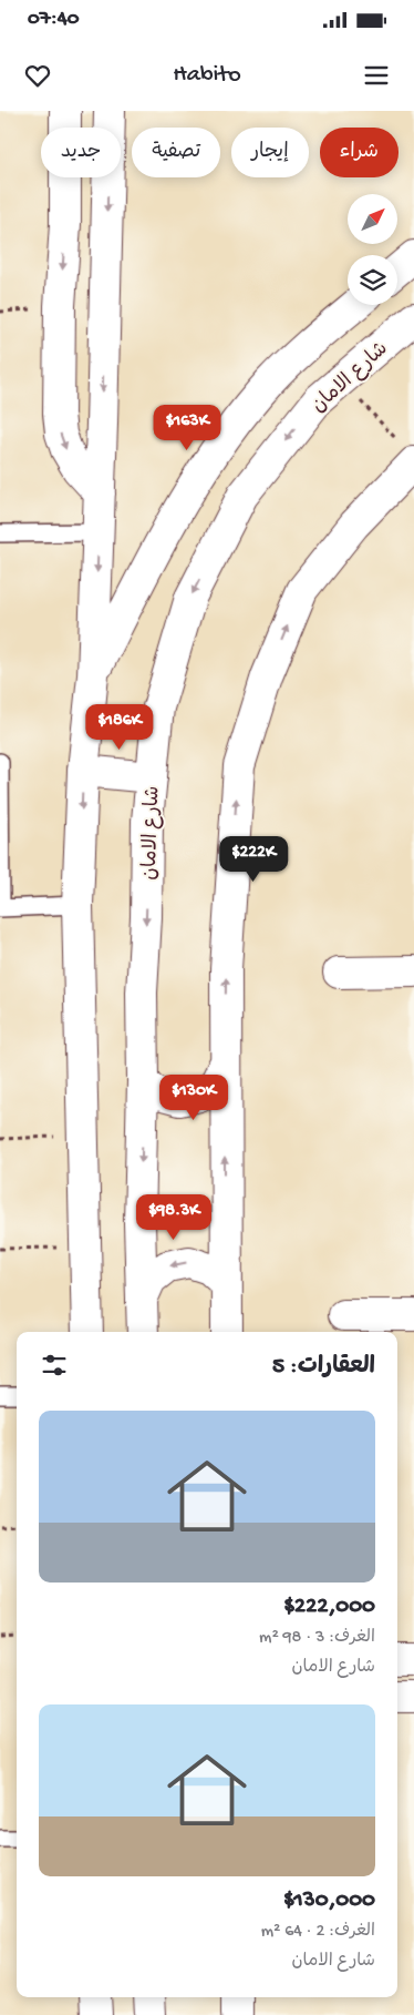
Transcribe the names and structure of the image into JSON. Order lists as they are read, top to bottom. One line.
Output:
{"streets":{"street":["شارع الامان"]},"north":"top right","page":{"status":"07:40","header":"Habito","chip":["شراء","إيجار","تصفية","جديد"],"price":["$163K","$186K","$222K","$130K","$98.3K"],"heading":"العقارات: 5","list":[{"name":"$222,000","note":"الغرف: 3 · 98 m² · شارع الامان"},{"name":"$130,000","note":"الغرف: 2 · 64 m² · شارع الامان"}]}}
